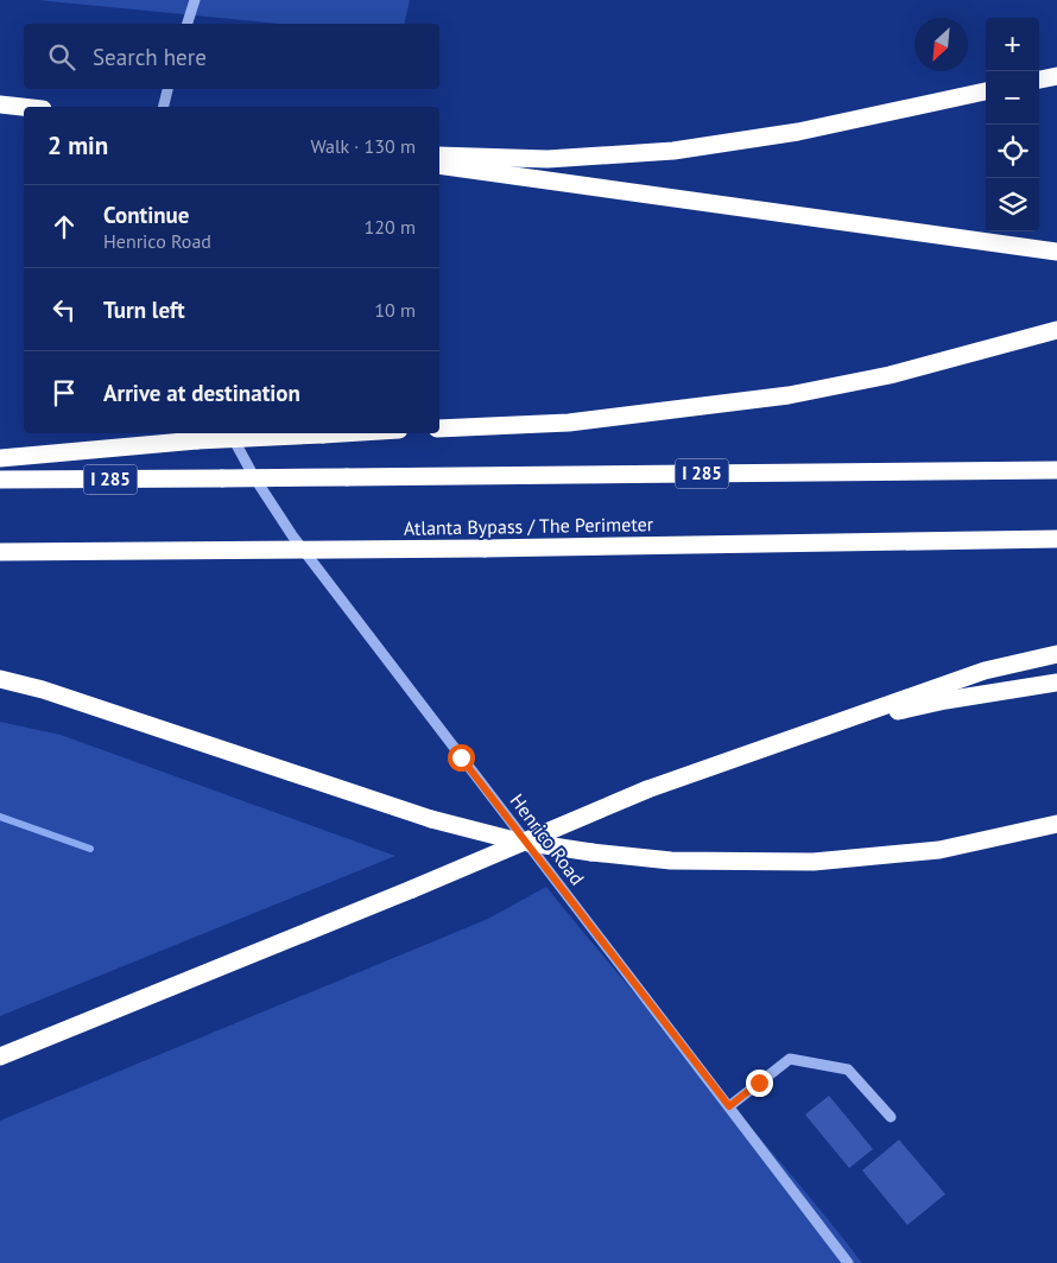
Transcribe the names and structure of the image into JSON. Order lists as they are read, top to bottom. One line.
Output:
{"streets":{"highway":["I 285","Atlanta Bypass / The Perimeter"],"street":["Henrico Road"]},"north":"bottom left","page":{"map_buttons":["+","−"],"search":"Search here","heading":["2 min","Walk · 130 m"],"list":[["Continue","Henrico Road","120 m"],["Turn left","10 m"],"Arrive at destination"]}}
